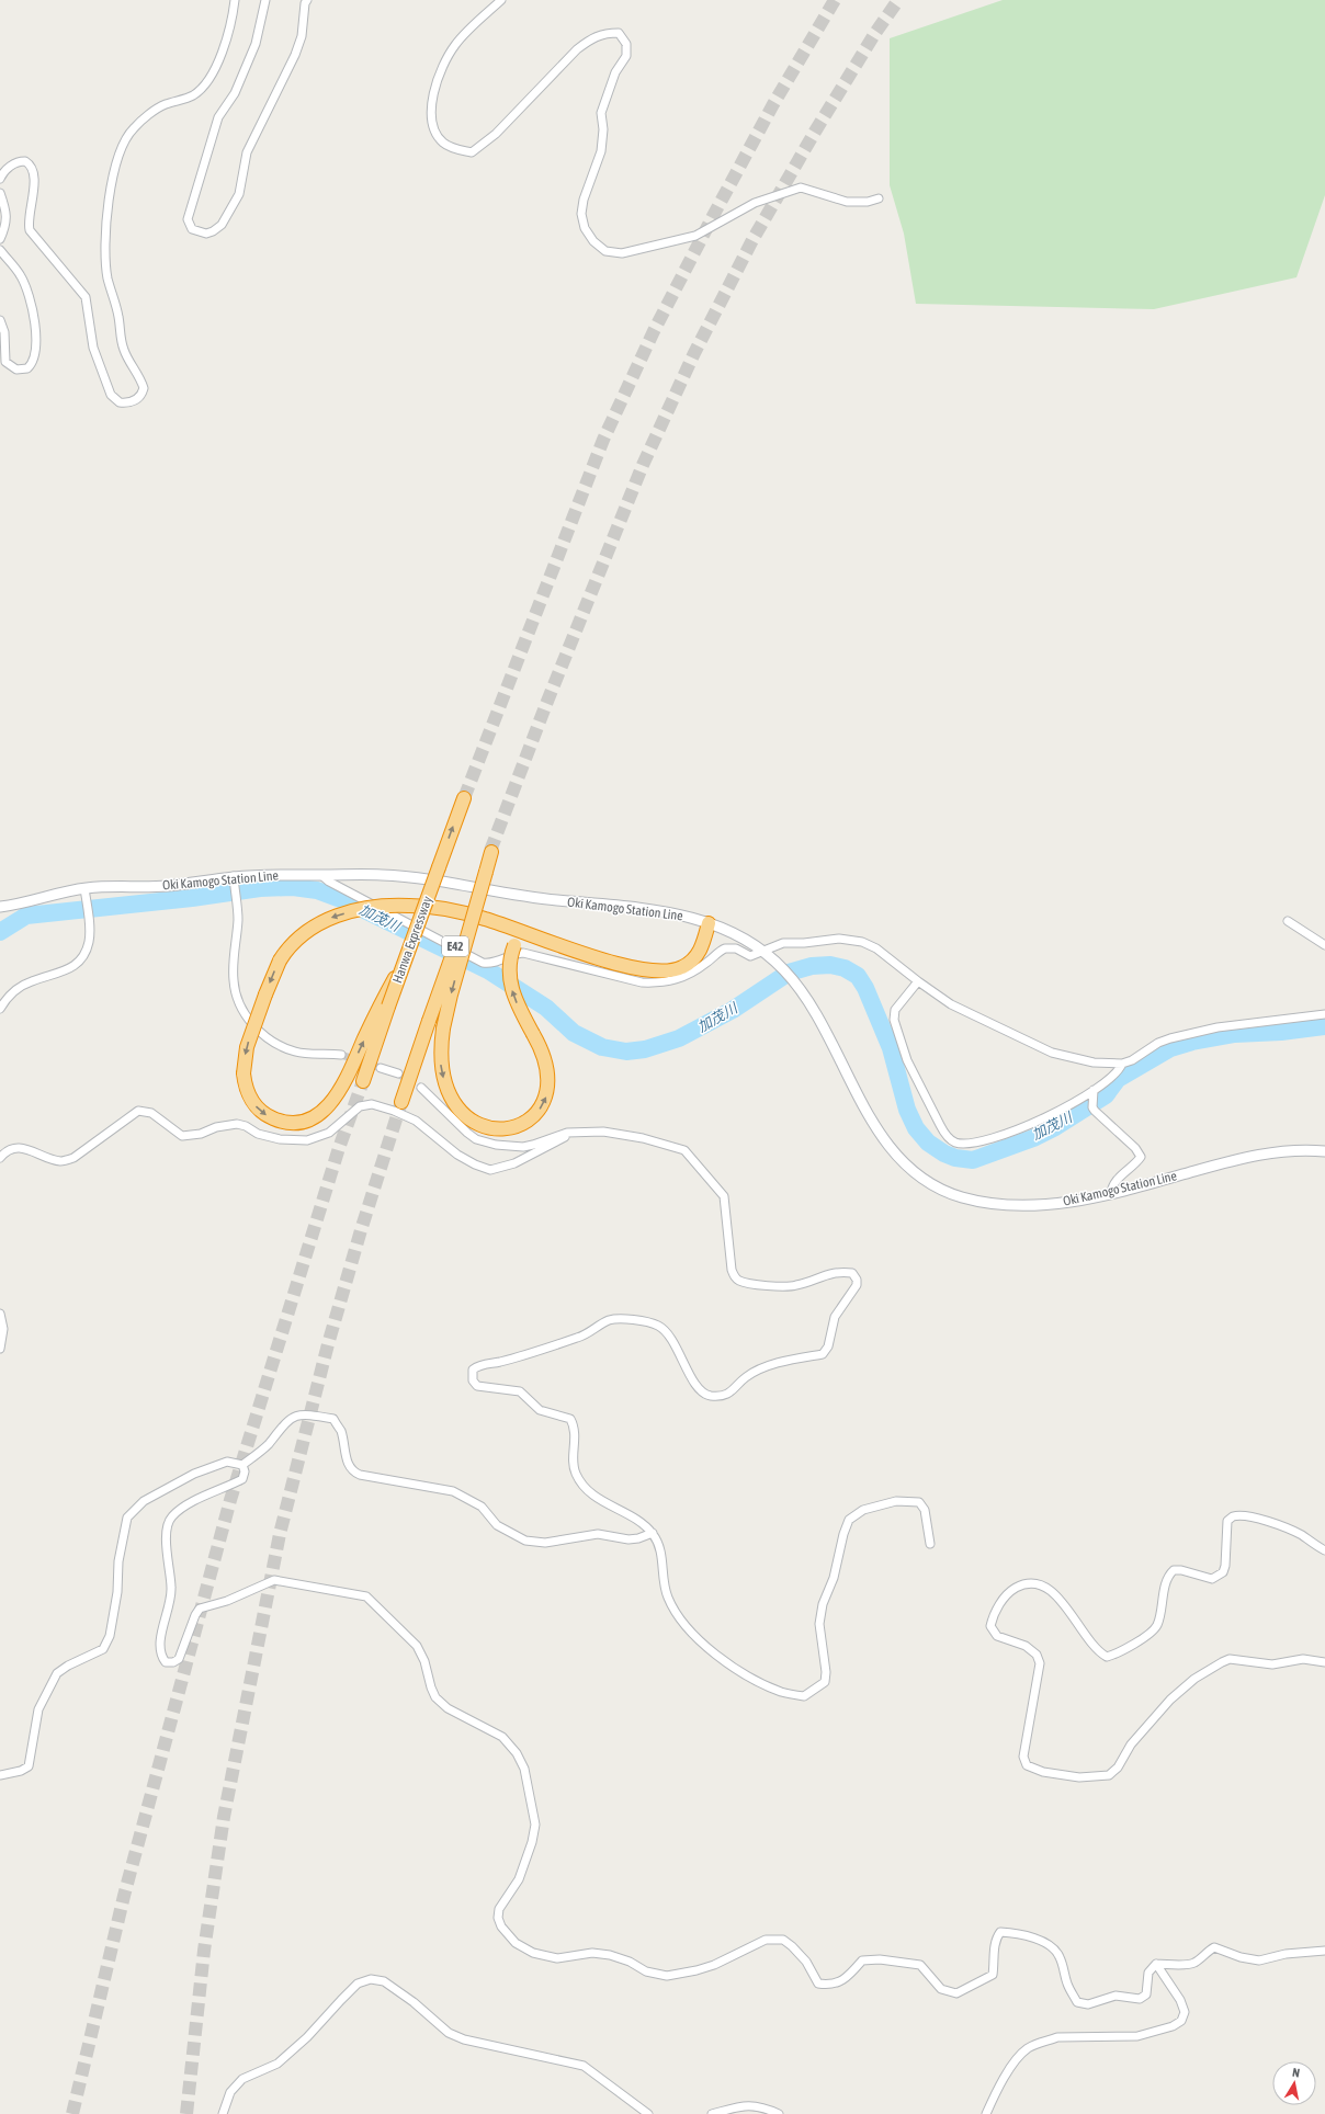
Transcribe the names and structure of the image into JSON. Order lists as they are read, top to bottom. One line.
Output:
{"streets":{"highway":["Hanwa Expressway","E42"],"main road":["Oki Kamogo Station Line"]},"water":["加茂川"],"north":"top"}
